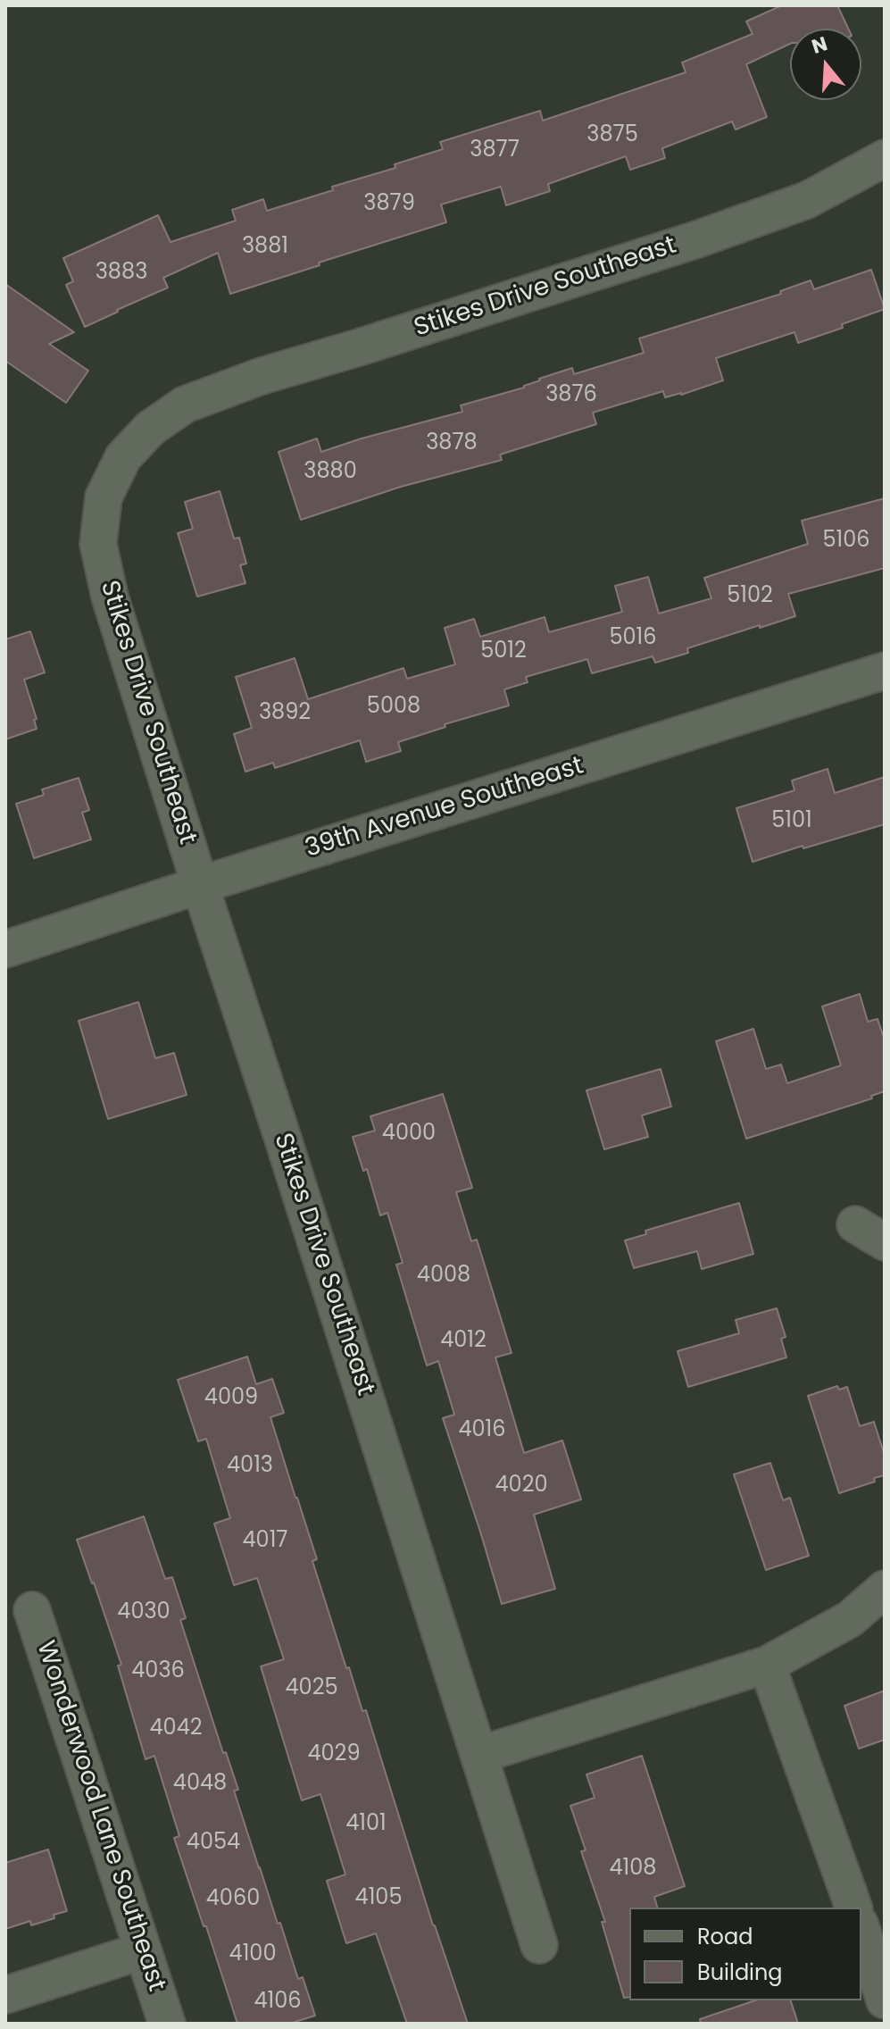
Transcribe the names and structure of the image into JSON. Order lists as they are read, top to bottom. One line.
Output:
{"streets":{"street":["Stikes Drive Southeast","39th Avenue Southeast","Wonderwood Lane Southeast"]},"crossings":[["Stikes Drive Southeast","39th Avenue Southeast"]],"house_numbers":["3875","3877","3879","3881","3883","3876","3878","3880","5106","5102","5016","5012","5008","3892","5101","4000","4008","4012","4009","4016","4013","4020","4017","4030","4036","4025","4042","4029","4048","4101","4054","4108","4105","4060","4100","4106"],"legend":["Road","Building"],"north":"top"}
